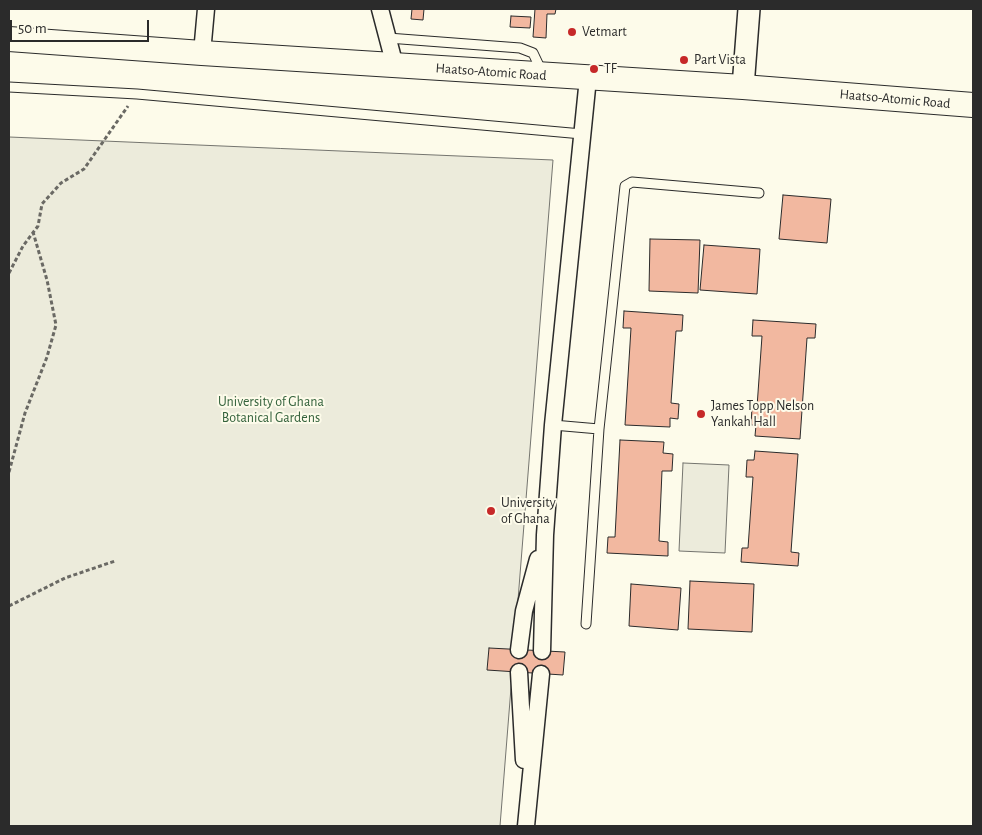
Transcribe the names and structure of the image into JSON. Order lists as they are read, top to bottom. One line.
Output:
{"streets":{"main road":["Haatso-Atomic Road"]},"parks":["University of Ghana Botanical Gardens"],"places":["Vetmart","Part Vista","TF","James Topp Nelson Yankah Hall","University of Ghana"],"scale_bar":"50 m"}
